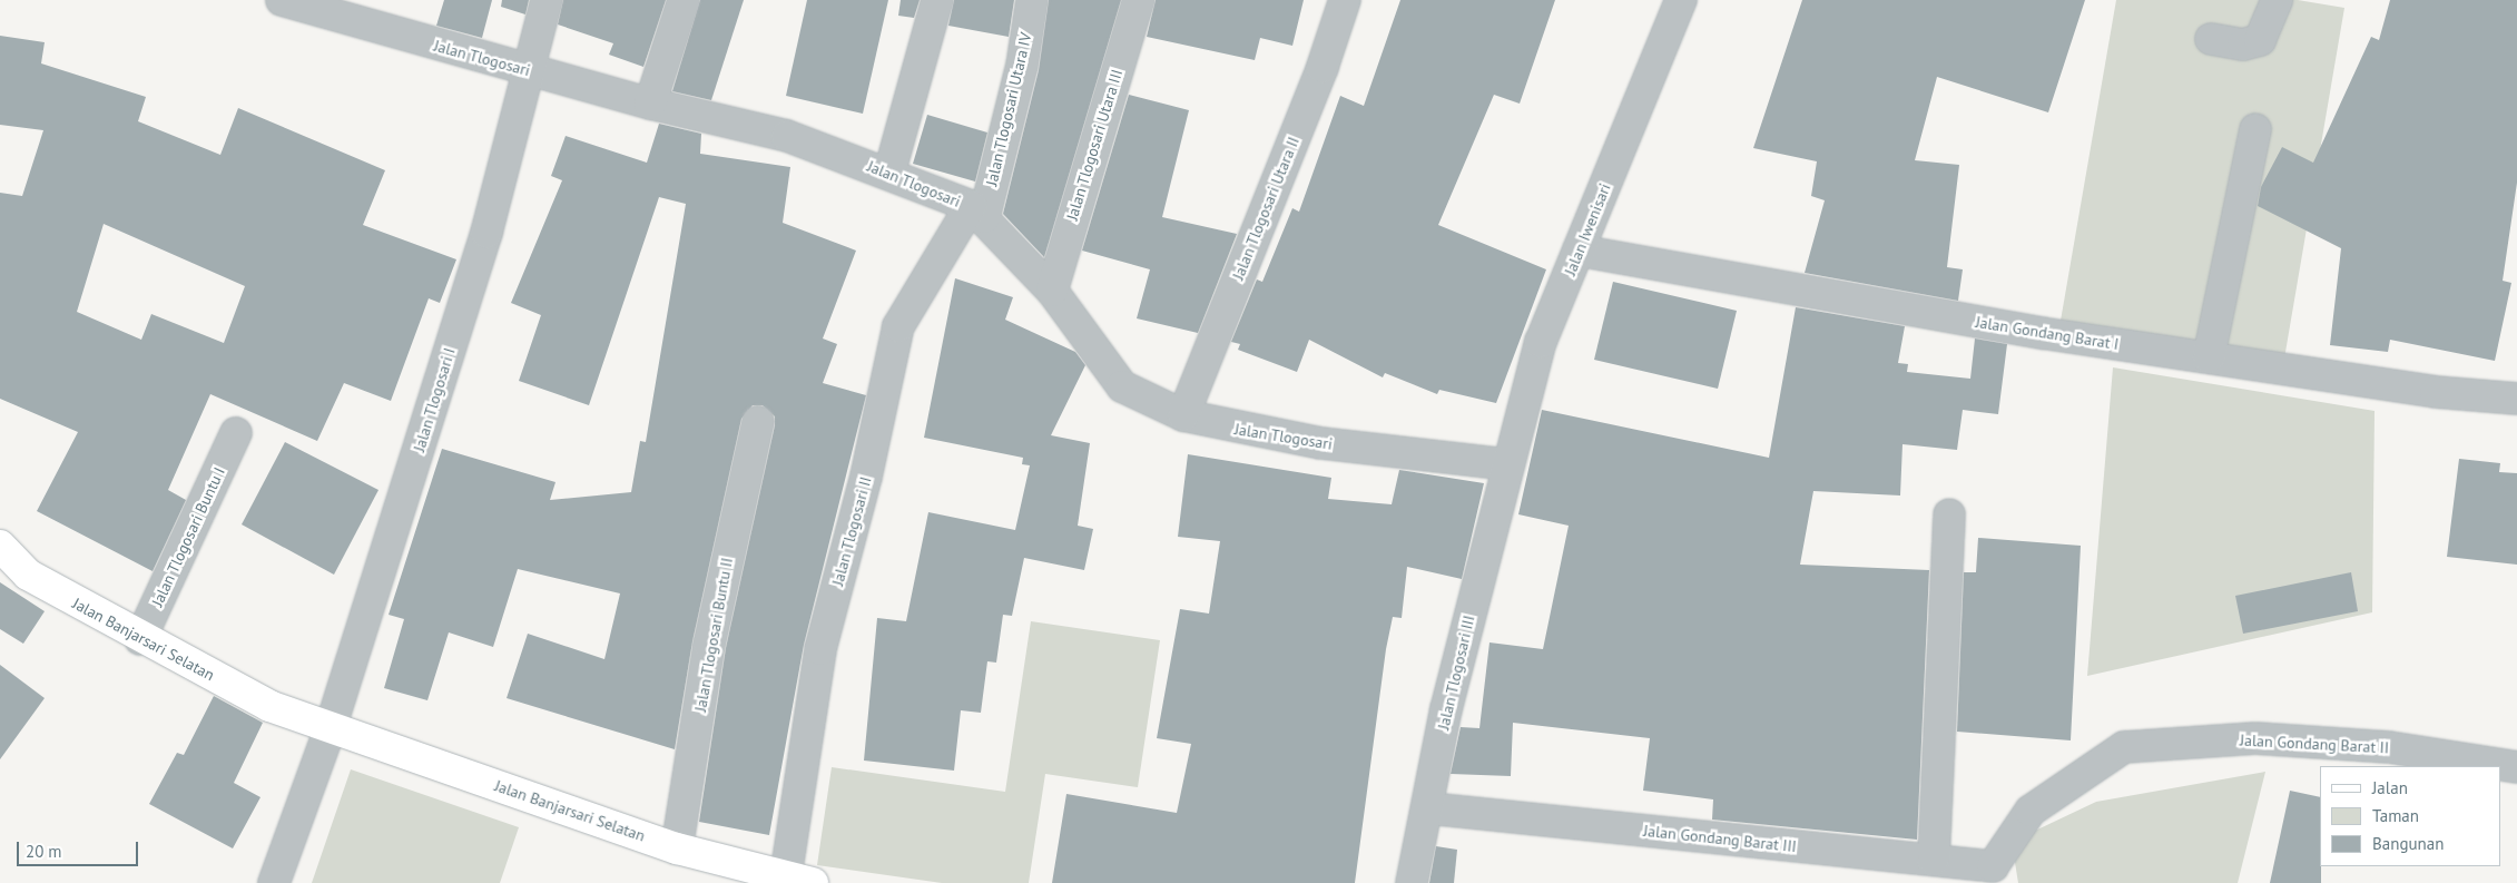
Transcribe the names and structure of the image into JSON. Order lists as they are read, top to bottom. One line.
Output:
{"streets":{"main road":["Jalan Banjarsari Selatan"],"street":["Jalan Tlogosari","Jalan Tlogosari Utara IV","Jalan Tlogosari Utara III","Jalan Tlogosari Utara II","Jalan Iwenisari","Jalan Gondang Barat I","Jalan Tlogosari I","Jalan Tlogosari II","Jalan Tlogosari Buntu I","Jalan Tlogosari Buntu II","Jalan Tlogosari III","Jalan Gondang Barat II","Jalan Gondang Barat III"]},"crossings":[["Jalan Tlogosari","Jalan Tlogosari Utara IV"],["Jalan Tlogosari","Jalan Tlogosari Utara III"],["Jalan Tlogosari","Jalan Tlogosari Utara II"],["Jalan Tlogosari","Jalan Iwenisari"],["Jalan Tlogosari","Jalan Tlogosari I"],["Jalan Tlogosari","Jalan Tlogosari II"],["Jalan Tlogosari","Jalan Tlogosari III"],["Jalan Tlogosari Utara IV","Jalan Tlogosari II"],["Jalan Iwenisari","Jalan Gondang Barat I"],["Jalan Iwenisari","Jalan Tlogosari III"],["Jalan Tlogosari I","Jalan Banjarsari Selatan"],["Jalan Tlogosari II","Jalan Banjarsari Selatan"],["Jalan Tlogosari Buntu I","Jalan Banjarsari Selatan"],["Jalan Tlogosari Buntu II","Jalan Banjarsari Selatan"],["Jalan Tlogosari III","Jalan Gondang Barat III"],["Jalan Gondang Barat II","Jalan Gondang Barat III"]],"legend":["Jalan","Taman","Bangunan"],"scale_bar":"20 m"}
